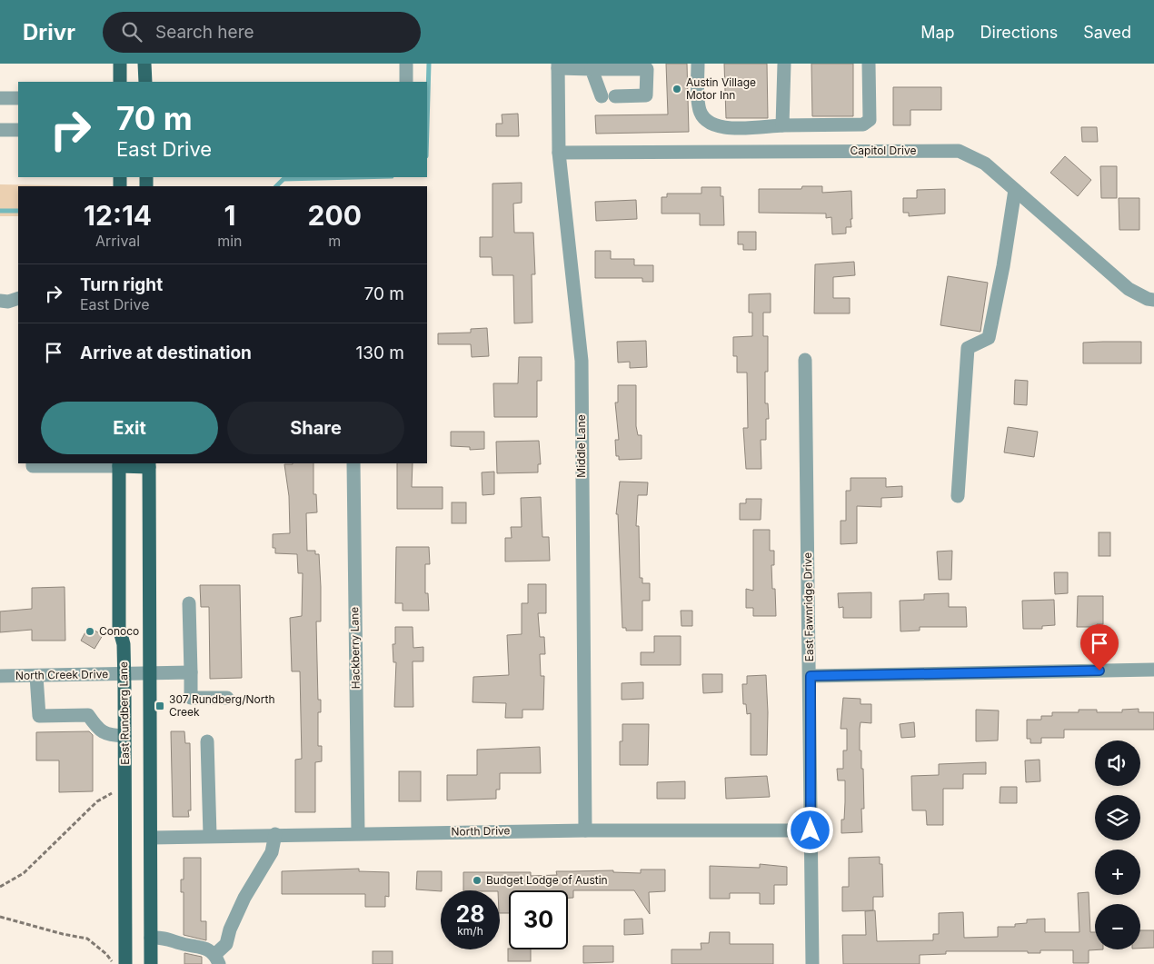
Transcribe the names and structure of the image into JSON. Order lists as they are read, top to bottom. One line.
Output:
{"streets":{"main road":["East Rundberg Lane"],"street":["Capitol Drive","Middle Lane","East Fawnridge Drive","Hackberry Lane","North Creek Drive","North Drive"]},"crossings":[["Capitol Drive","Middle Lane"],["Middle Lane","North Drive"],["East Fawnridge Drive","North Drive"],["Hackberry Lane","North Drive"],["North Creek Drive","East Rundberg Lane"]],"places":{"other":["Austin Village Motor Inn","Conoco","Budget Lodge of Austin"],"transit":["307 Rundberg/North Creek"]},"page":{"header":"Drivr","search":"Search here","nav":["Map","Directions","Saved"],"turn":["70 m","East Drive"],"eta":["12:14","Arrival","1","min","200","m"],"list":[{"name":"Turn right","note":"East Drive","value":"70 m"},{"name":"Arrive at destination","value":"130 m"}],"buttons":["Exit","Share"],"map_buttons":["+","−"],"speed":"28 km/h","limit":"30"}}
